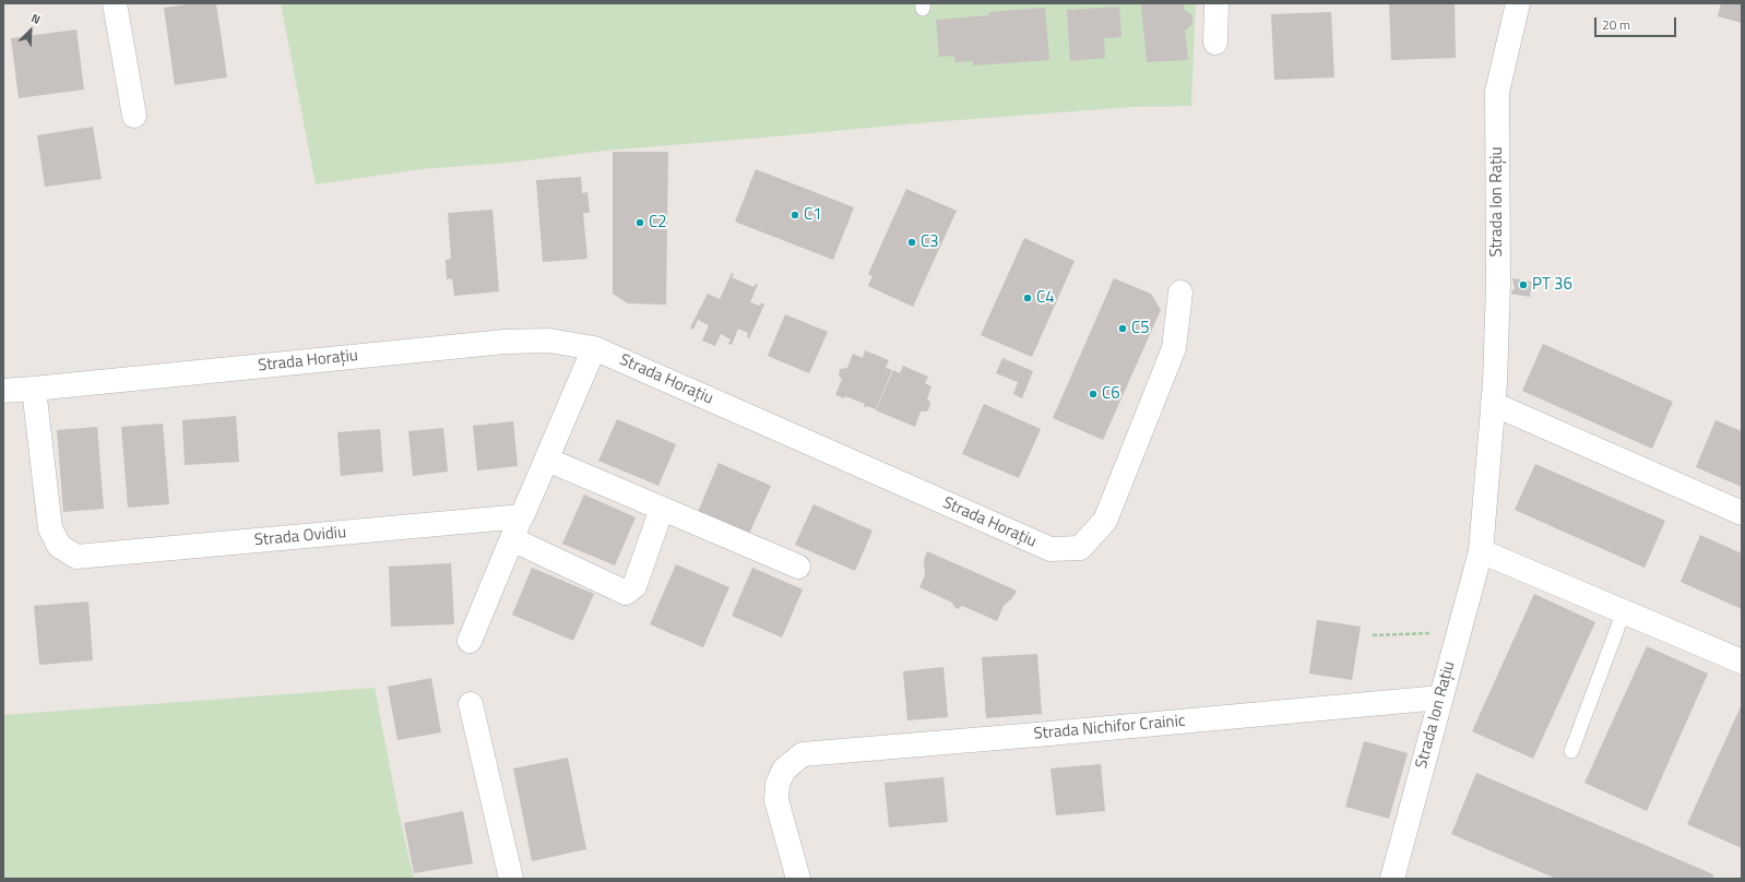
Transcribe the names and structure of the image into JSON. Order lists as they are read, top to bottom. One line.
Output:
{"streets":{"street":["Strada Ion Rațiu","Strada Horațiu","Strada Ovidiu","Strada Nichifor Crainic"]},"crossings":[["Strada Ion Rațiu","Strada Nichifor Crainic"],["Strada Horațiu","Strada Ovidiu"]],"places":["C1","C2","C3","PT 36","C4","C5","C6"],"scale_bar":"20 m","north":"top right"}
